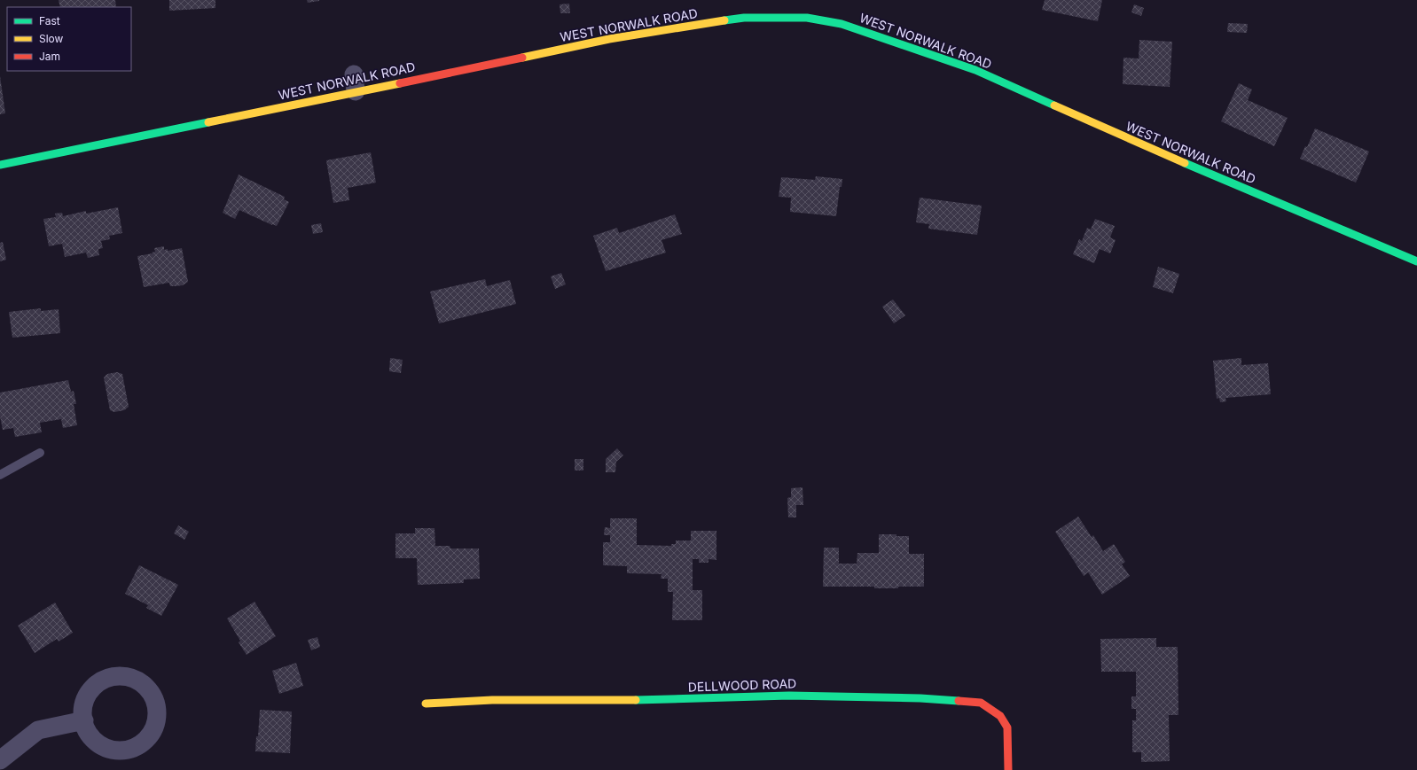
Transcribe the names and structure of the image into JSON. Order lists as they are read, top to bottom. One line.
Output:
{"streets":{"main road":["WEST NORWALK ROAD","DELLWOOD ROAD"]},"legend":["Fast","Slow","Jam"]}
